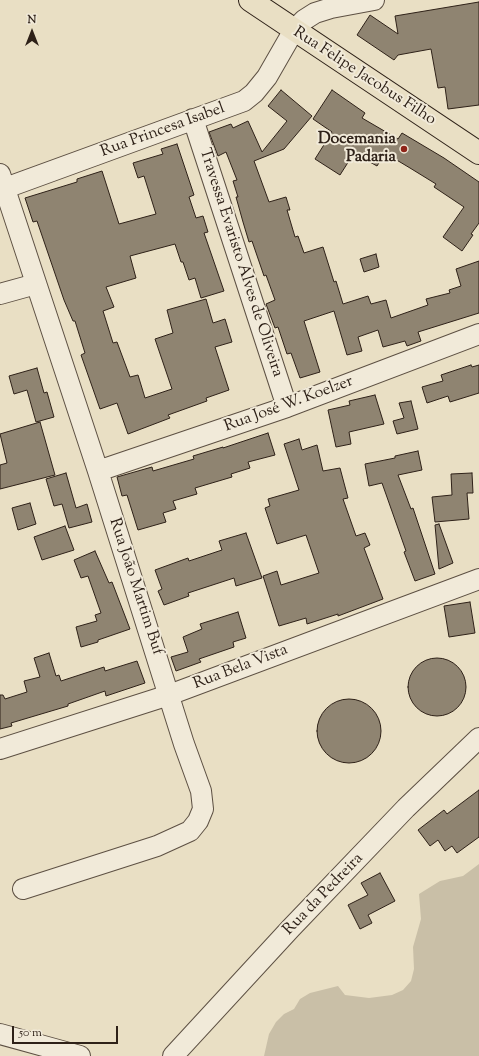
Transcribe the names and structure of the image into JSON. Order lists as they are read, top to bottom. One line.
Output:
{"streets":{"main road":["Rua Felipe Jacobus Filho"],"street":["Rua Princesa Isabel","Travessa Evaristo Alves de Oliveira","Rua José W. Koelzer","Rua João Martim Buf","Rua Bela Vista","Rua da Pedreira"]},"crossings":[["Rua Felipe Jacobus Filho","Rua Princesa Isabel"],["Rua Princesa Isabel","Travessa Evaristo Alves de Oliveira"],["Rua Princesa Isabel","Rua João Martim Buf"],["Travessa Evaristo Alves de Oliveira","Rua José W. Koelzer"],["Rua José W. Koelzer","Rua João Martim Buf"],["Rua João Martim Buf","Rua Bela Vista"]],"places":["Docemania Padaria"],"scale_bar":"50 m","north":"top"}
